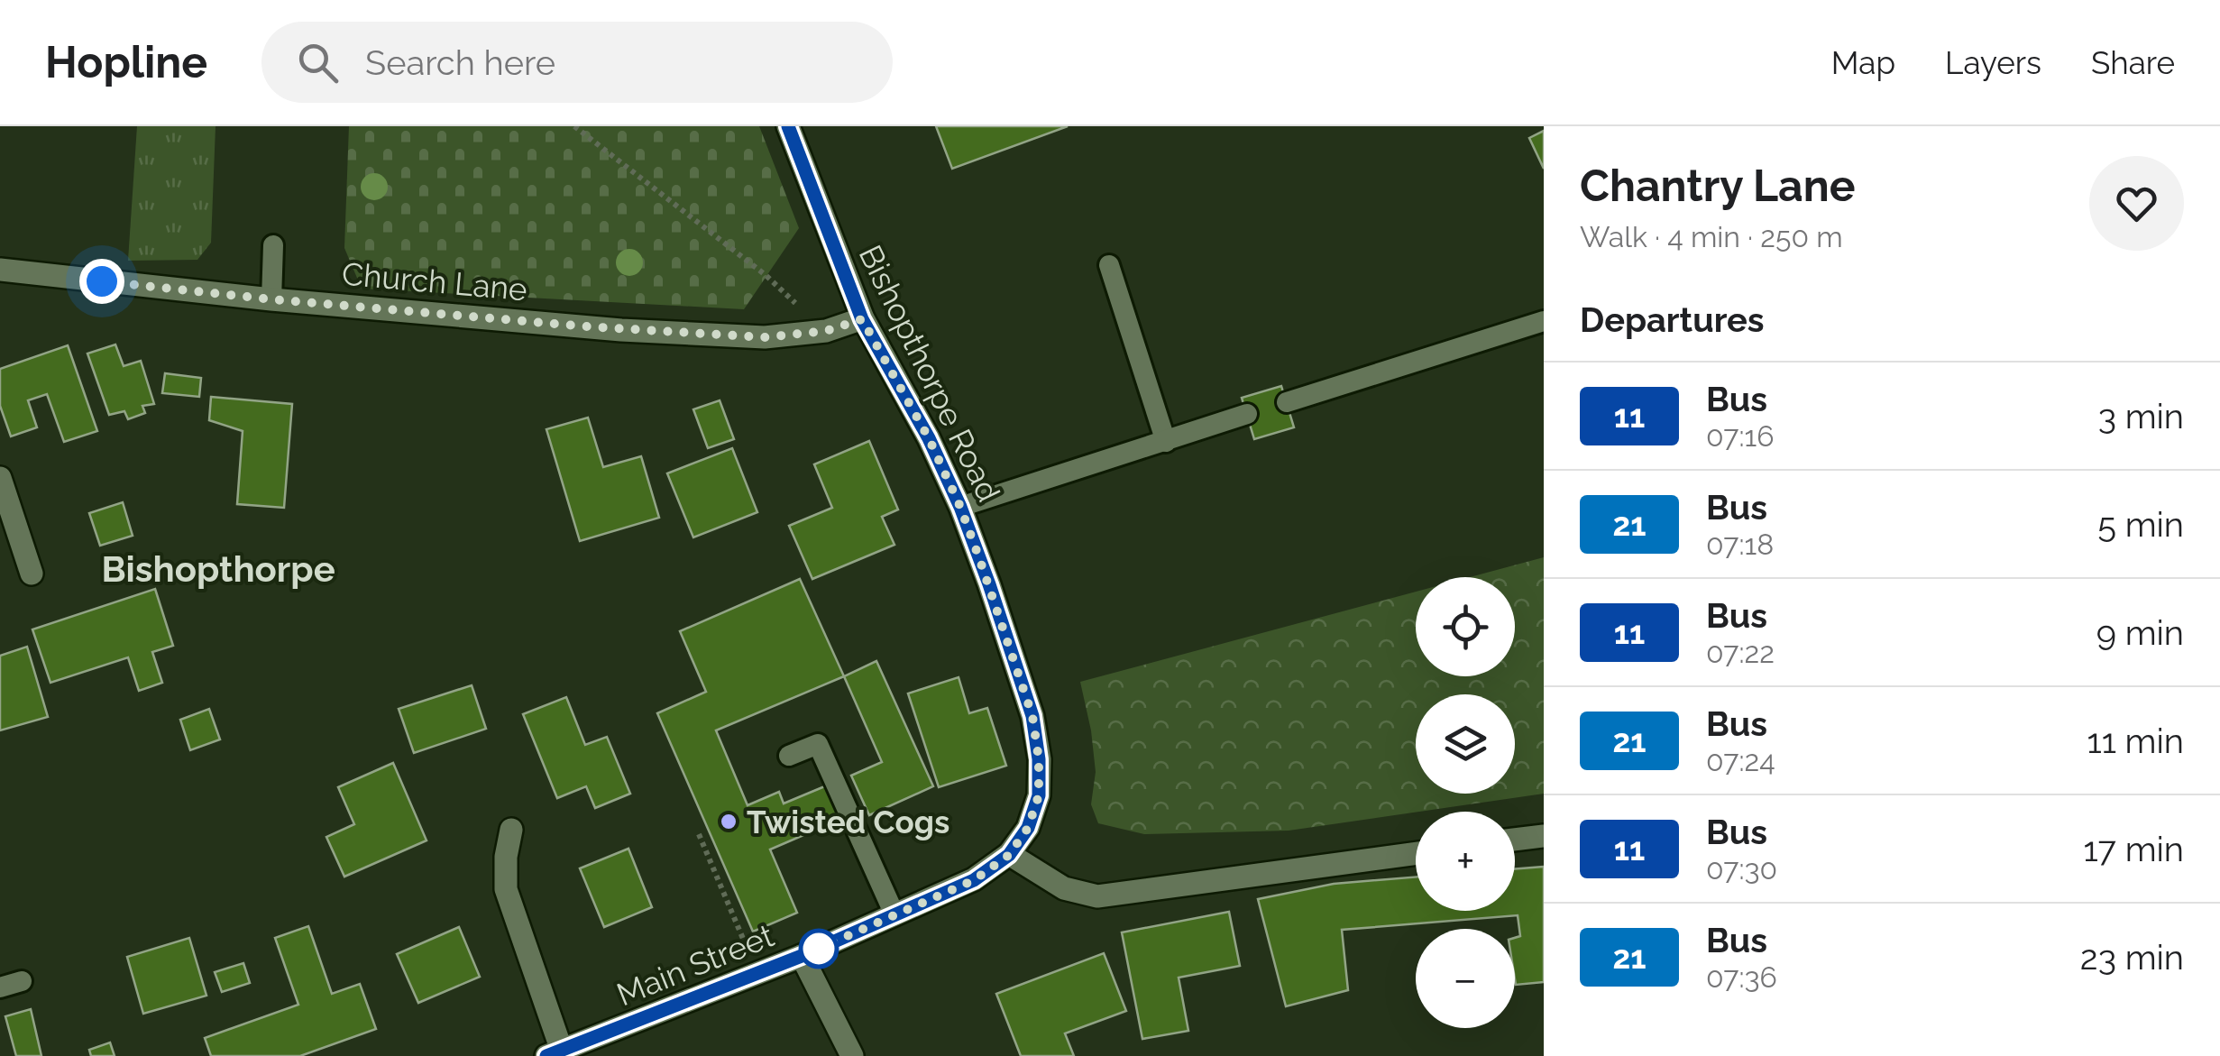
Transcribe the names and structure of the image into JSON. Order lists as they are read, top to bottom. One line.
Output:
{"streets":{"street":["Church Lane","Bishopthorpe Road","Main Street"]},"crossings":[["Church Lane","Bishopthorpe Road"],["Bishopthorpe Road","Main Street"]],"districts":["Bishopthorpe"],"places":["Twisted Cogs"],"lines":["bus line 11"],"page":{"header":"Hopline","search":"Search here","nav":["Map","Layers","Share"],"heading":[["Chantry Lane","Walk · 4 min · 250 m"],"Departures"],"list":[{"mark":"11","name":"Bus","note":"07:16","value":"3 min"},{"mark":"21","name":"Bus","note":"07:18","value":"5 min"},{"mark":"11","name":"Bus","note":"07:22","value":"9 min"},{"mark":"21","name":"Bus","note":"07:24","value":"11 min"},{"mark":"11","name":"Bus","note":"07:30","value":"17 min"},{"mark":"21","name":"Bus","note":"07:36","value":"23 min"}],"map_buttons":["+","−"]}}
